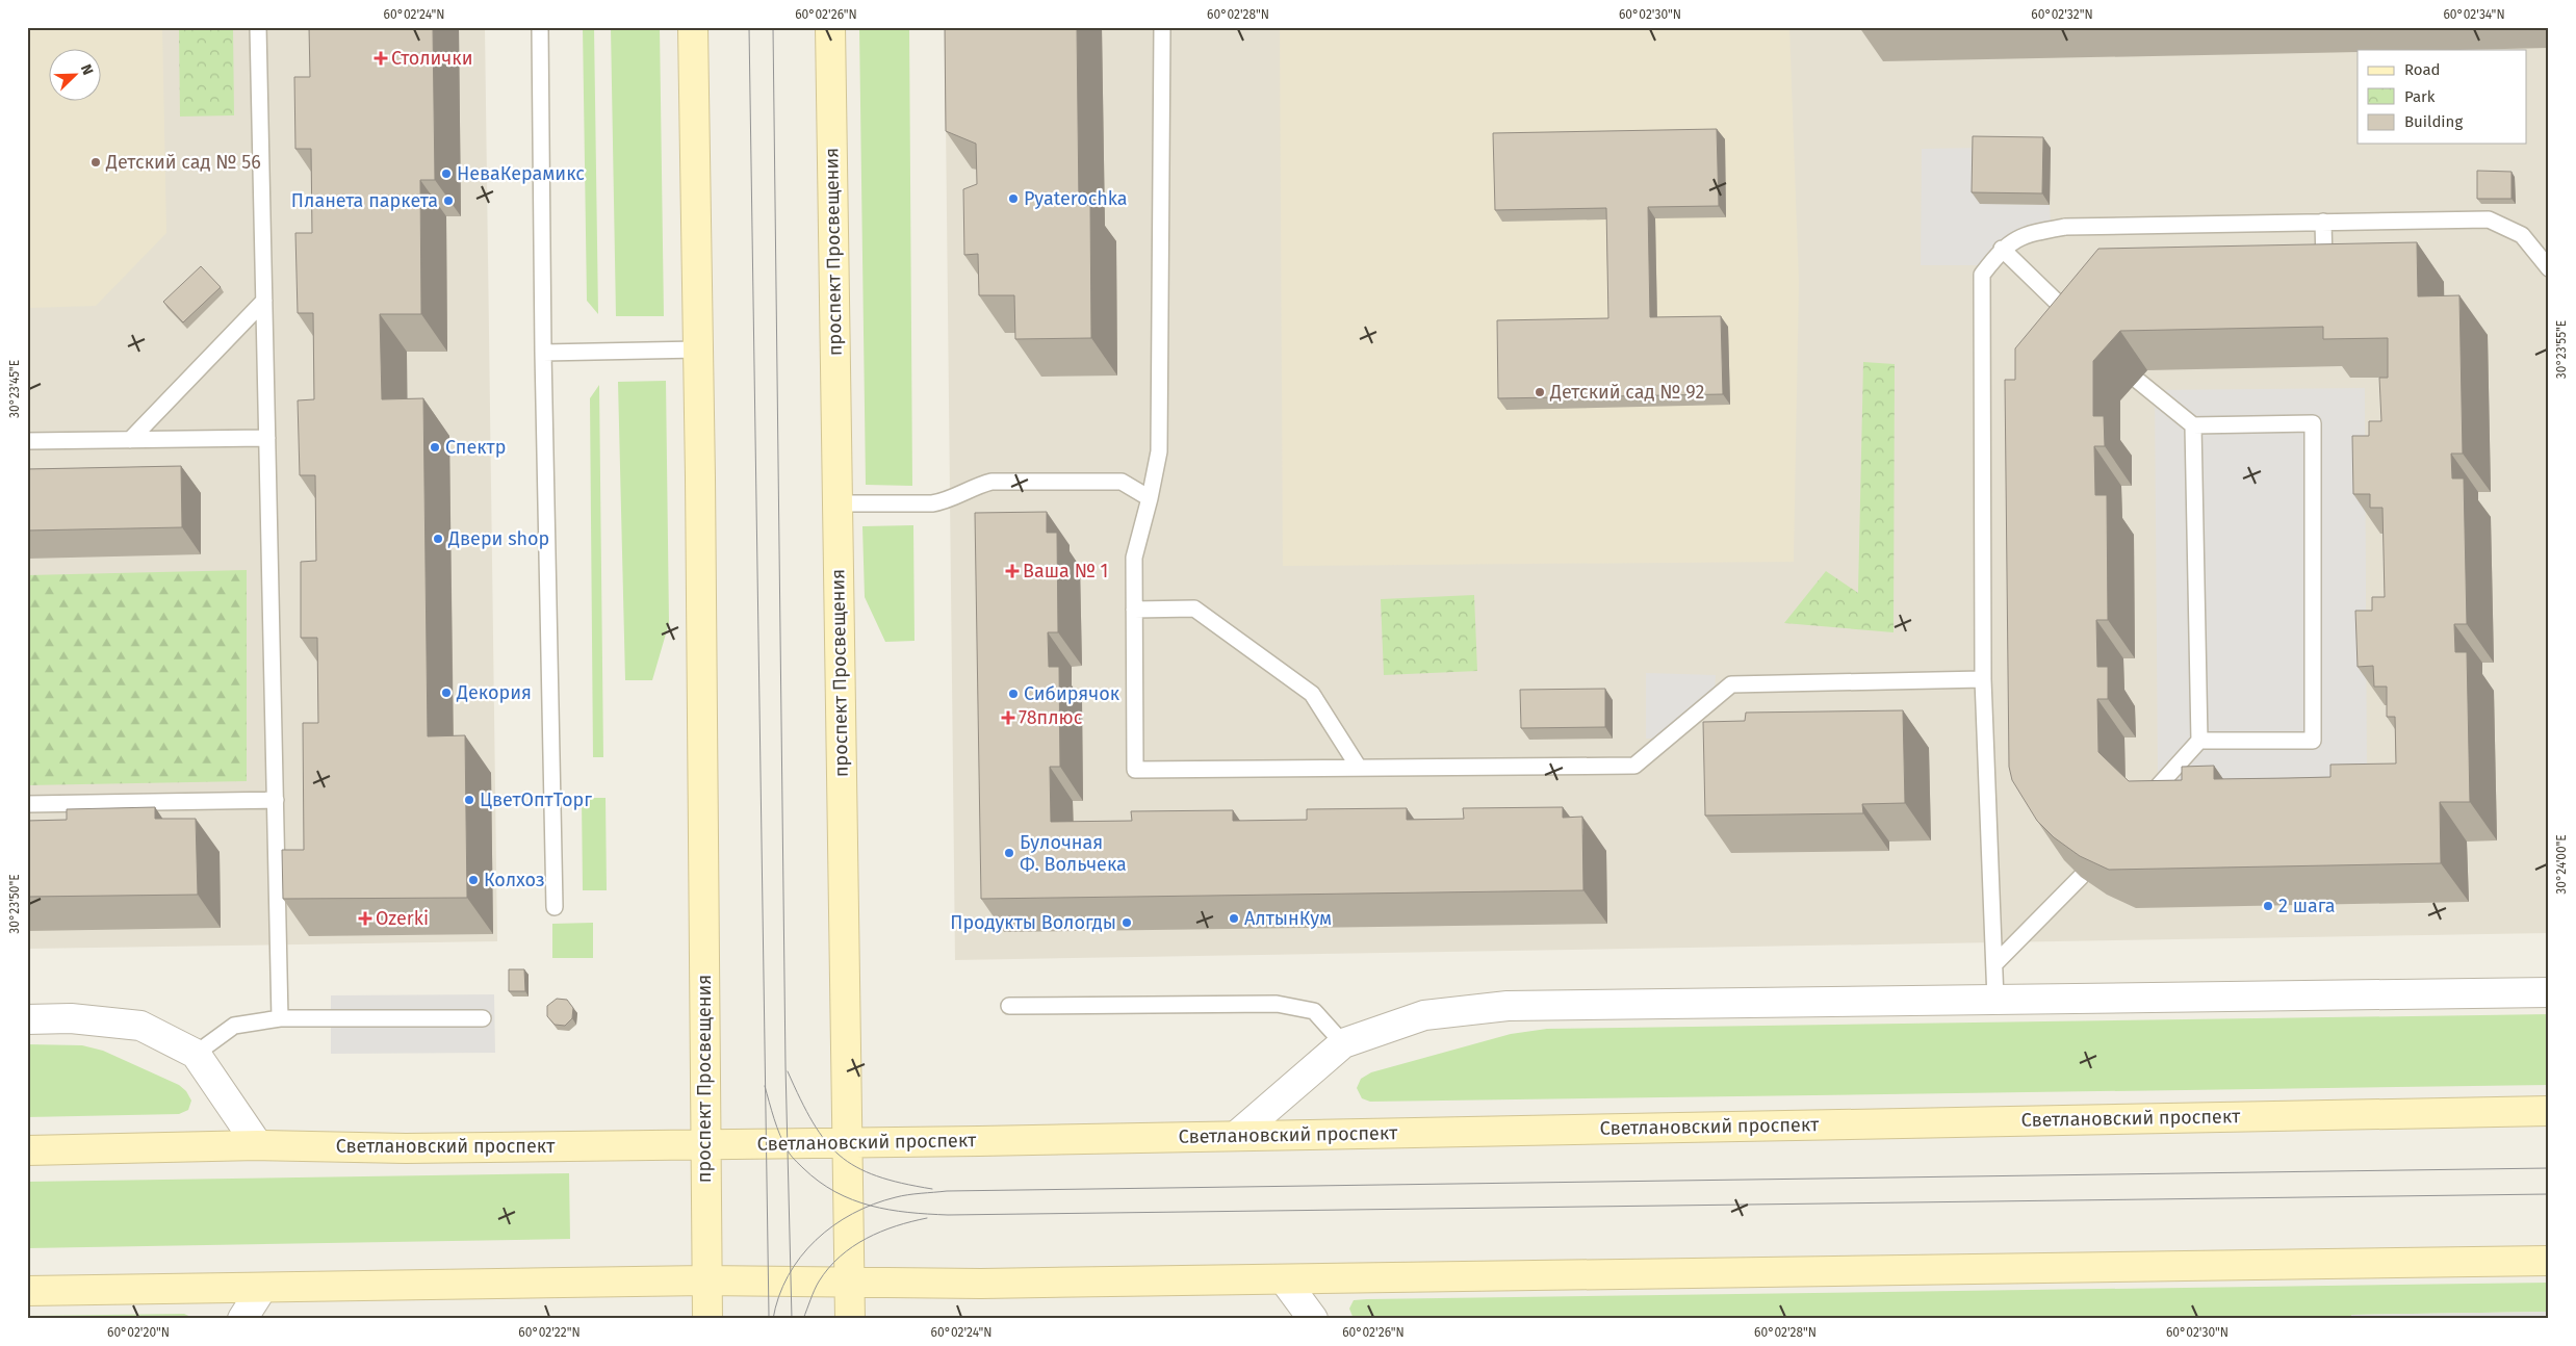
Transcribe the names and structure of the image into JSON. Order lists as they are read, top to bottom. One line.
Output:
{"streets":{"main road":["проспект Просвещения","Светлановский проспект"]},"crossings":[["проспект Просвещения","Светлановский проспект"]],"places":{"health":["Столички","Ваша № 1","78плюс","Ozerki"],"other":["Детский сад № 56","НеваКерамикс","Pyaterochka","Планета паркета","Детский сад № 92","Спектр","Двери shop","Декория","Сибирячок","ЦветОптТорг","Булочная Ф. Вольчека","Колхоз","2 шага","АлтынКум","Продукты Вологды"]},"legend":["Road","Park","Building"],"north":"top right","coordinates":["60°02'24\"N","60°02'26\"N","60°02'28\"N","60°02'30\"N","60°02'32\"N","60°02'34\"N","30°23'55\"E","30°23'45\"E","30°24'00\"E","30°23'50\"E","60°02'20\"N","60°02'22\"N"]}
